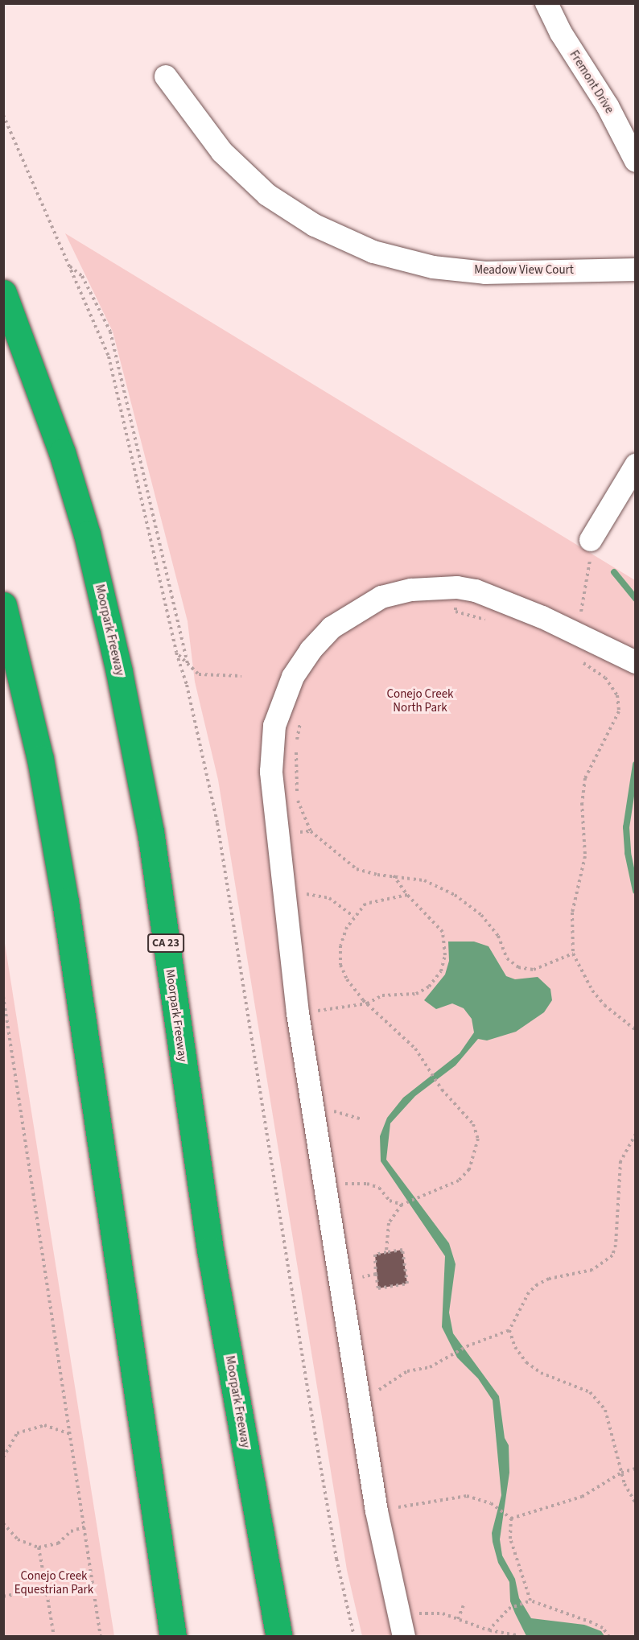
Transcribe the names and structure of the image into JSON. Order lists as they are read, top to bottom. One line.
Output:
{"streets":{"highway":["Moorpark Freeway","CA 23"],"street":["Fremont Drive","Meadow View Court"]},"parks":["Conejo Creek North Park","Conejo Creek Equestrian Park"]}
